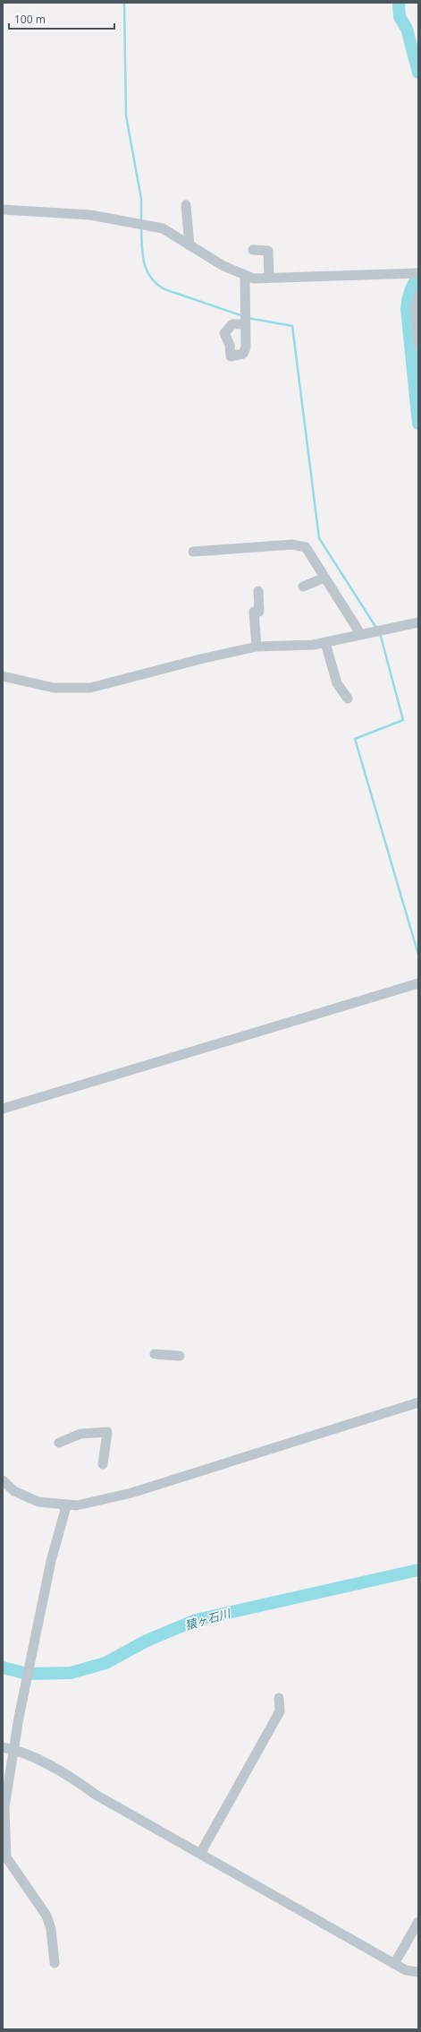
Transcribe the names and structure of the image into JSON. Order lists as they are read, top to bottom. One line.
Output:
{"water":["猿ヶ石川"],"scale_bar":"100 m"}
